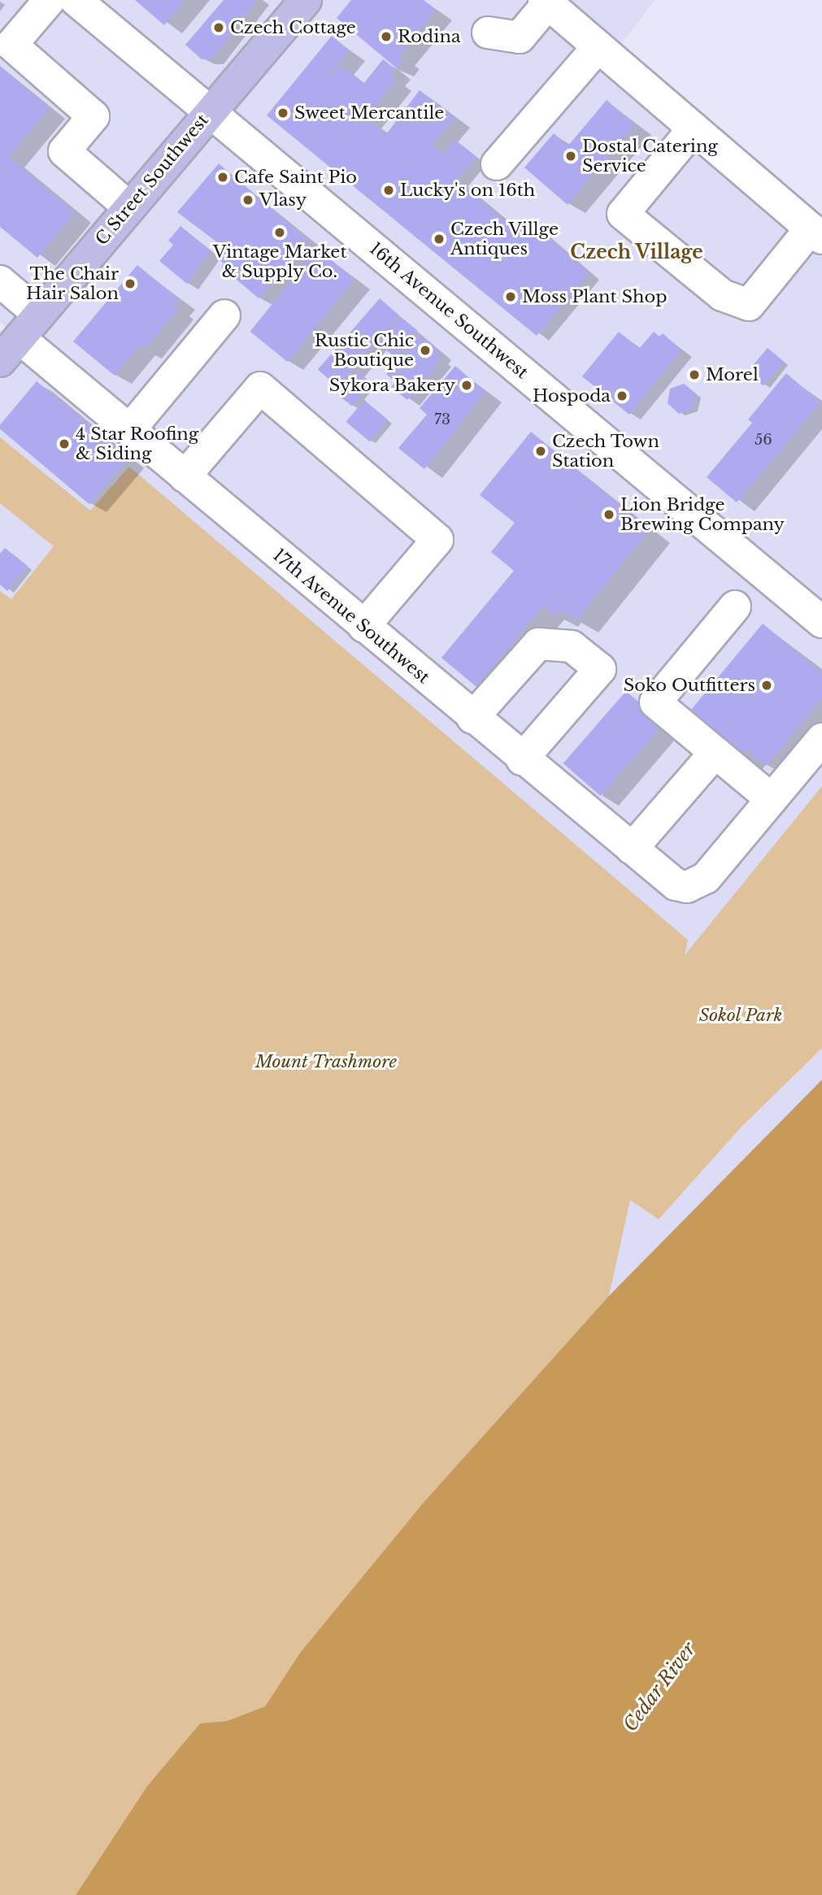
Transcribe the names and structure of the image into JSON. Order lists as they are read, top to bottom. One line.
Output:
{"streets":{"main road":["C Street Southwest"],"street":["16th Avenue Southwest","17th Avenue Southwest"]},"crossings":[["C Street Southwest","16th Avenue Southwest"],["C Street Southwest","17th Avenue Southwest"]],"districts":["Czech Village"],"water":["Cedar River"],"parks":["Sokol Park","Mount Trashmore"],"places":["Czech Cottage","Rodina","Sweet Mercantile","Dostal Catering Service","Cafe Saint Pio","Lucky's on 16th","Vlasy","Vintage Market & Supply Co.","Czech Villge Antiques","The Chair Hair Salon","Moss Plant Shop","Rustic Chic Boutique","Morel","Sykora Bakery","Hospoda","4 Star Roofing & Siding","Czech Town Station","Lion Bridge Brewing Company","Soko Outfitters"],"house_numbers":["73","56"]}
